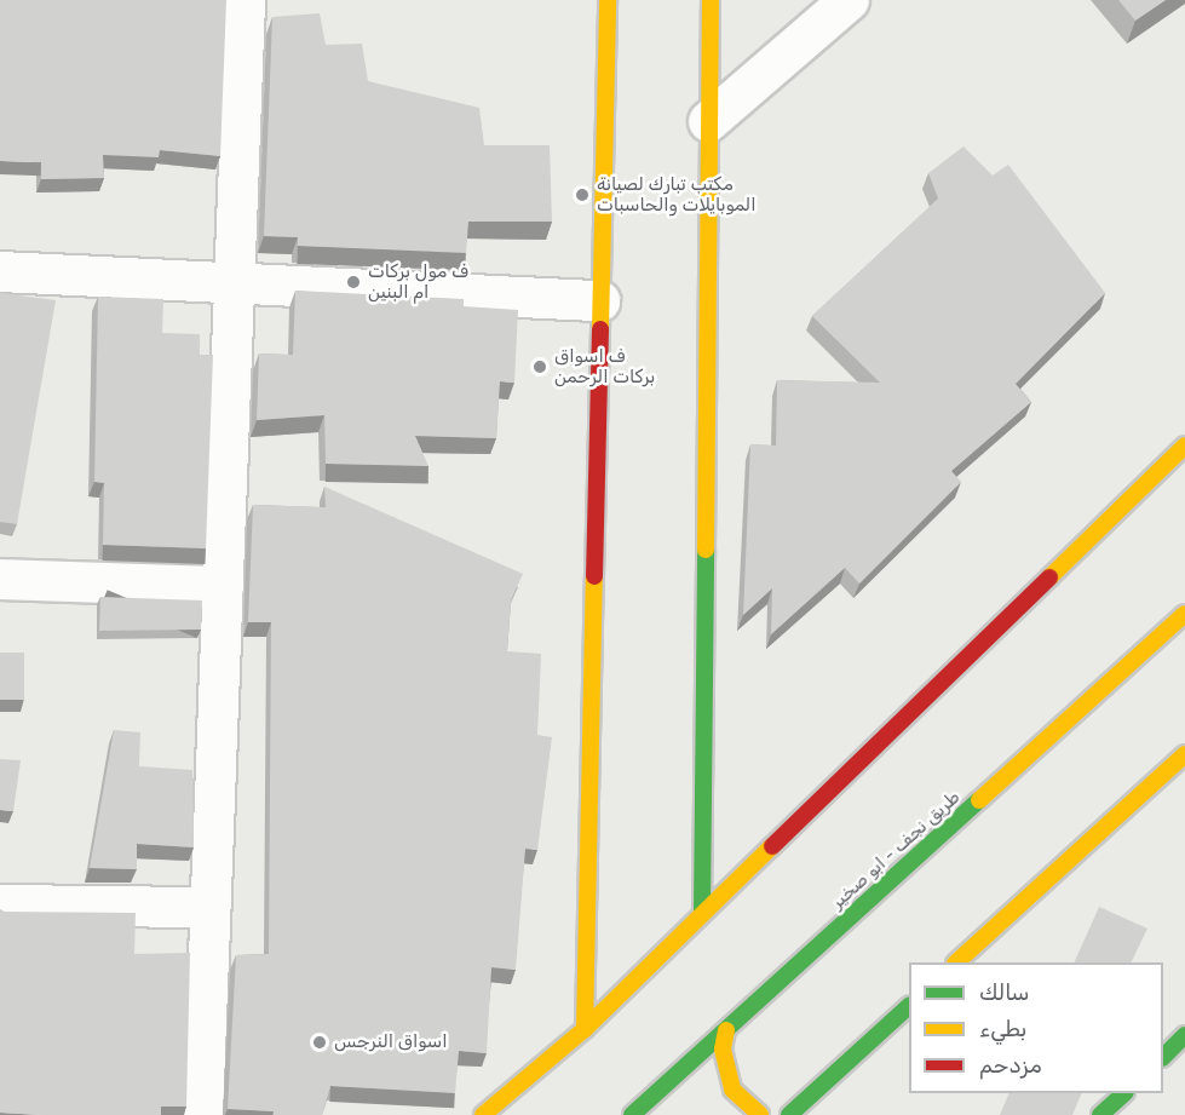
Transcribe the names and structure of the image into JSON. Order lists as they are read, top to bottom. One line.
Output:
{"streets":{"main road":["طريق نجف - ابو صخير"]},"places":["مكتب تبارك لصيانة الموبايلات والحاسبات","ف مول بركات ام البنين","ف اسواق بركات الرحمن","اسواق النرجس"],"legend":["سالك","بطيء","مزدحم"]}
